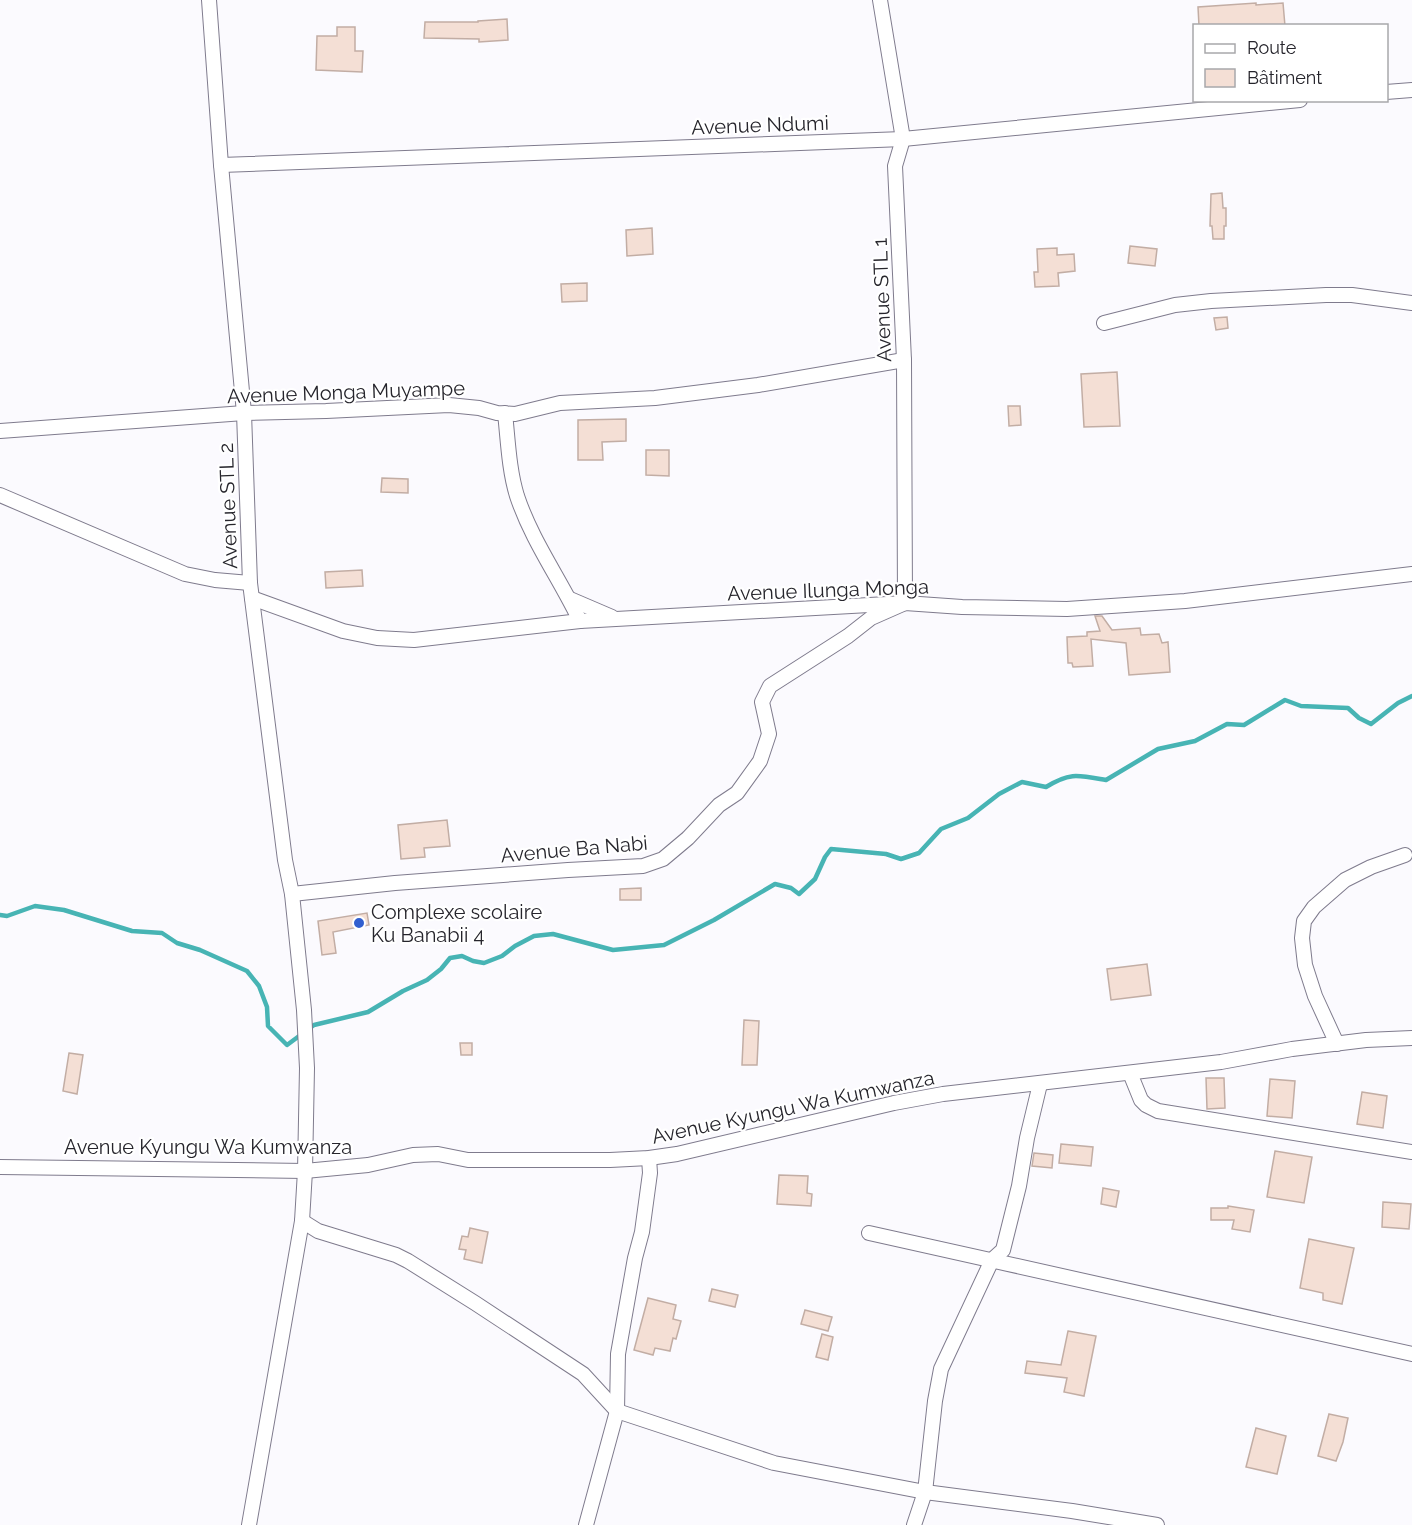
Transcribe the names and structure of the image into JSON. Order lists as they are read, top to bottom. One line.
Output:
{"streets":{"street":["Avenue Ndumi","Avenue STL 1","Avenue Monga Muyampe","Avenue STL 2","Avenue Ilunga Monga","Avenue Ba Nabi","Avenue Kyungu Wa Kumwanza"]},"crossings":[["Avenue Ndumi","Avenue STL 1"],["Avenue Ndumi","Avenue STL 2"],["Avenue STL 1","Avenue Monga Muyampe"],["Avenue STL 1","Avenue Ilunga Monga"],["Avenue STL 1","Avenue Ba Nabi"],["Avenue Monga Muyampe","Avenue STL 2"],["Avenue STL 2","Avenue Ilunga Monga"],["Avenue STL 2","Avenue Ba Nabi"],["Avenue STL 2","Avenue Kyungu Wa Kumwanza"],["Avenue Ilunga Monga","Avenue Ba Nabi"]],"places":["Complexe scolaire Ku Banabii 4"],"legend":["Route","Bâtiment"]}
